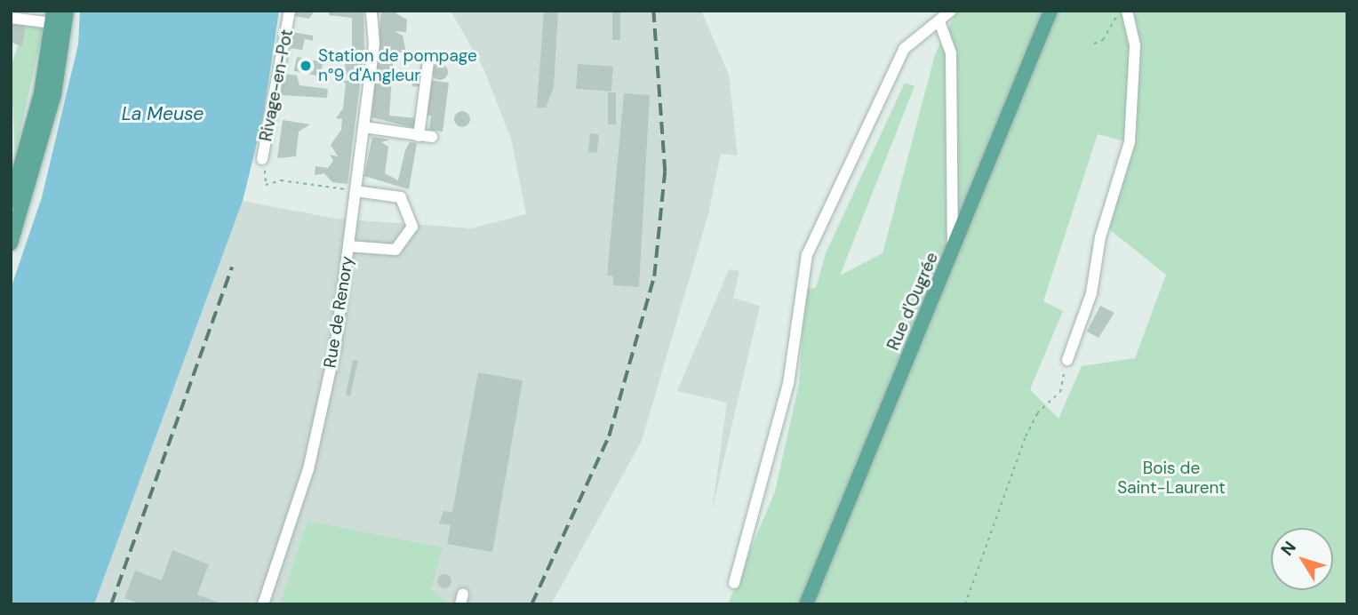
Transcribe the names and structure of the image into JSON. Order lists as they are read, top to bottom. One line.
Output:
{"streets":{"main road":["Rue d'Ougrée"],"street":["Rivage-en-Pot","Rue de Renory"]},"water":["La Meuse"],"parks":["Bois de Saint-Laurent"],"places":["Station de pompage n°9 d'Angleur"],"north":"top left"}
